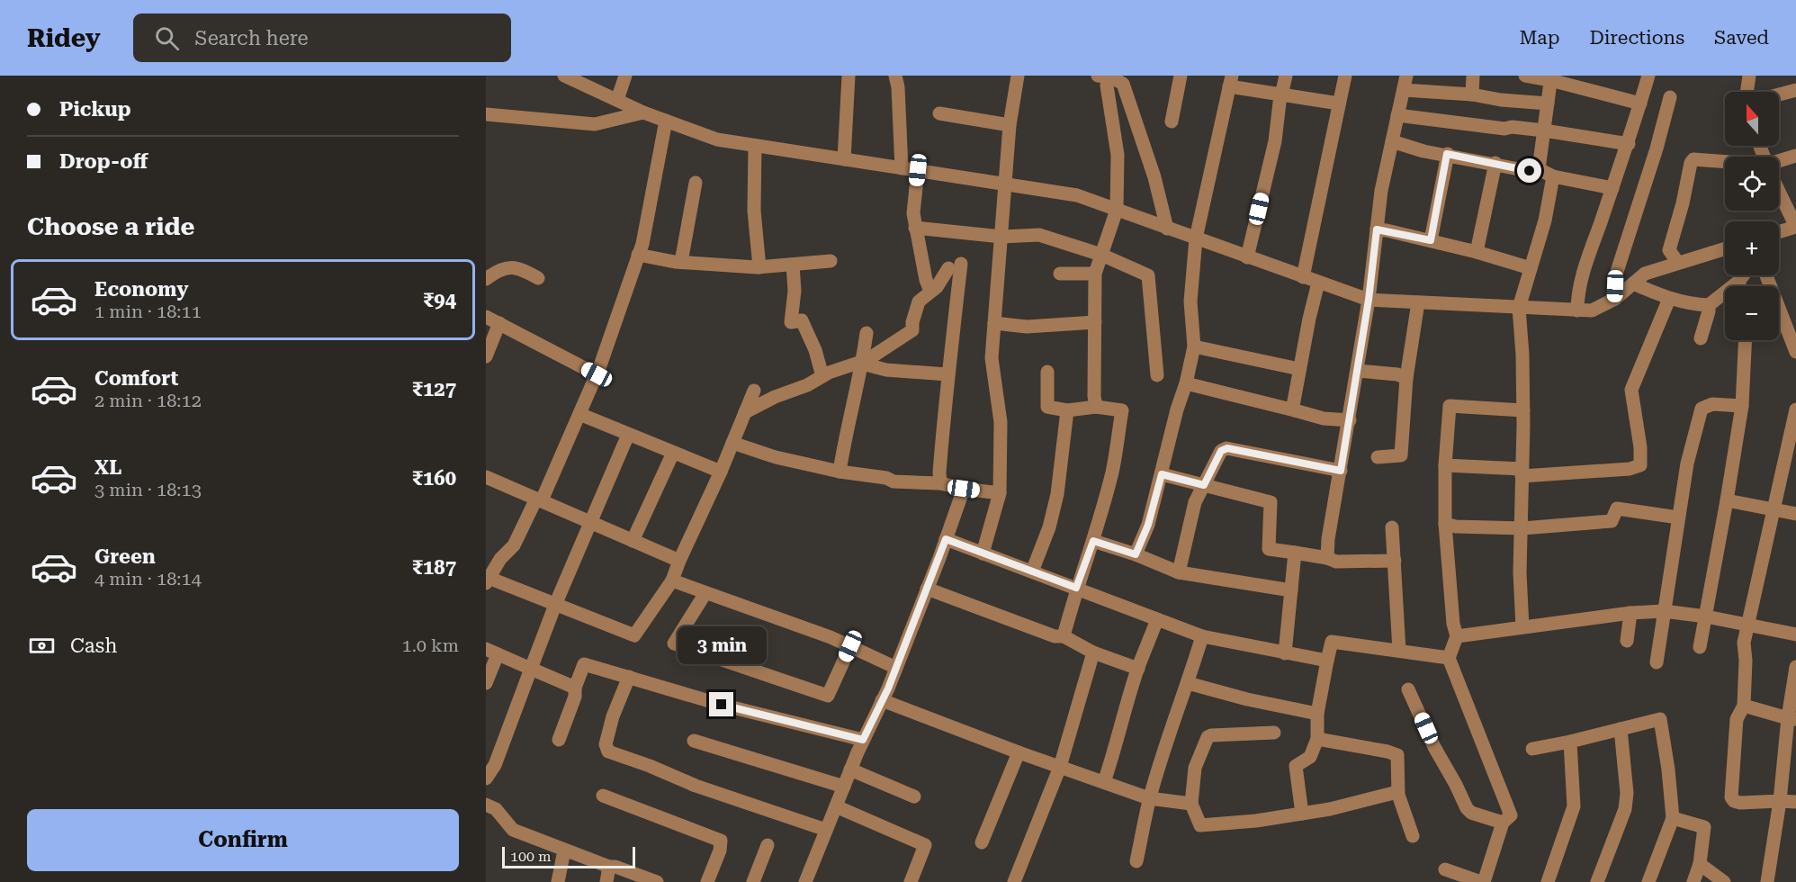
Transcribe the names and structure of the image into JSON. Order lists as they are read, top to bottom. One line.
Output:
{"scale_bar":"100 m","north":"top","page":{"header":"Ridey","search":"Search here","nav":["Map","Directions","Saved"],"banner":["Pickup","Drop-off"],"map_buttons":["+","−"],"heading":"Choose a ride","list":[{"name":"Economy","note":"1 min · 18:11","value":"₹94"},{"name":"Comfort","note":"2 min · 18:12","value":"₹127"},{"name":"XL","note":"3 min · 18:13","value":"₹160"},{"name":"Green","note":"4 min · 18:14","value":"₹187"}],"pay":["Cash","1.0 km"],"bubble":"3 min","buttons":"Confirm","scale":"100 m"}}
